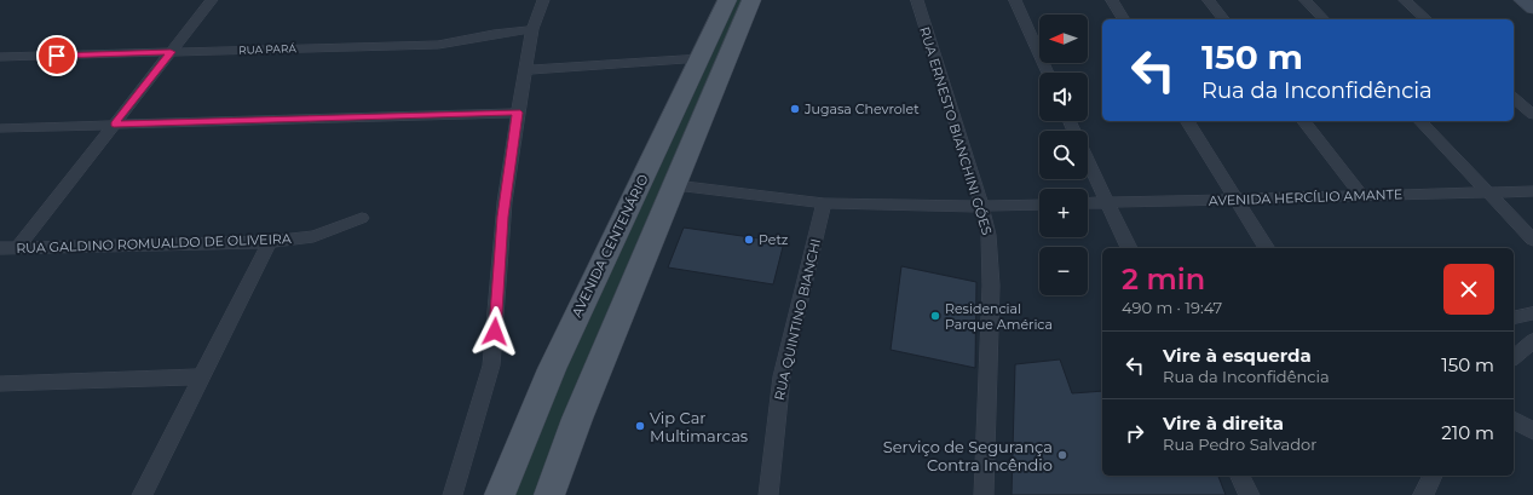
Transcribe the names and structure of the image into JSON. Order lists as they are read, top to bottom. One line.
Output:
{"streets":{"main road":["AVENIDA CENTENÁRIO"],"street":["RUA PARÁ","RUA ERNESTO BIANCHINI GÓES","AVENIDA HERCÍLIO AMANTE","RUA GALDINO ROMUALDO DE OLIVEIRA","RUA QUINTINO BIANCHI"]},"places":["Jugasa Chevrolet","Petz","Residencial Parque América","Vip Car Multimarcas","Serviço de Segurança Contra Incêndio"],"north":"left","page":{"map_buttons":["+","−"],"turn":["150 m","Rua da Inconfidência"],"heading":["2 min","490 m · 19:47"],"list":[{"name":"Vire à esquerda","note":"Rua da Inconfidência","value":"150 m"},{"name":"Vire à direita","note":"Rua Pedro Salvador","value":"210 m"}]}}
